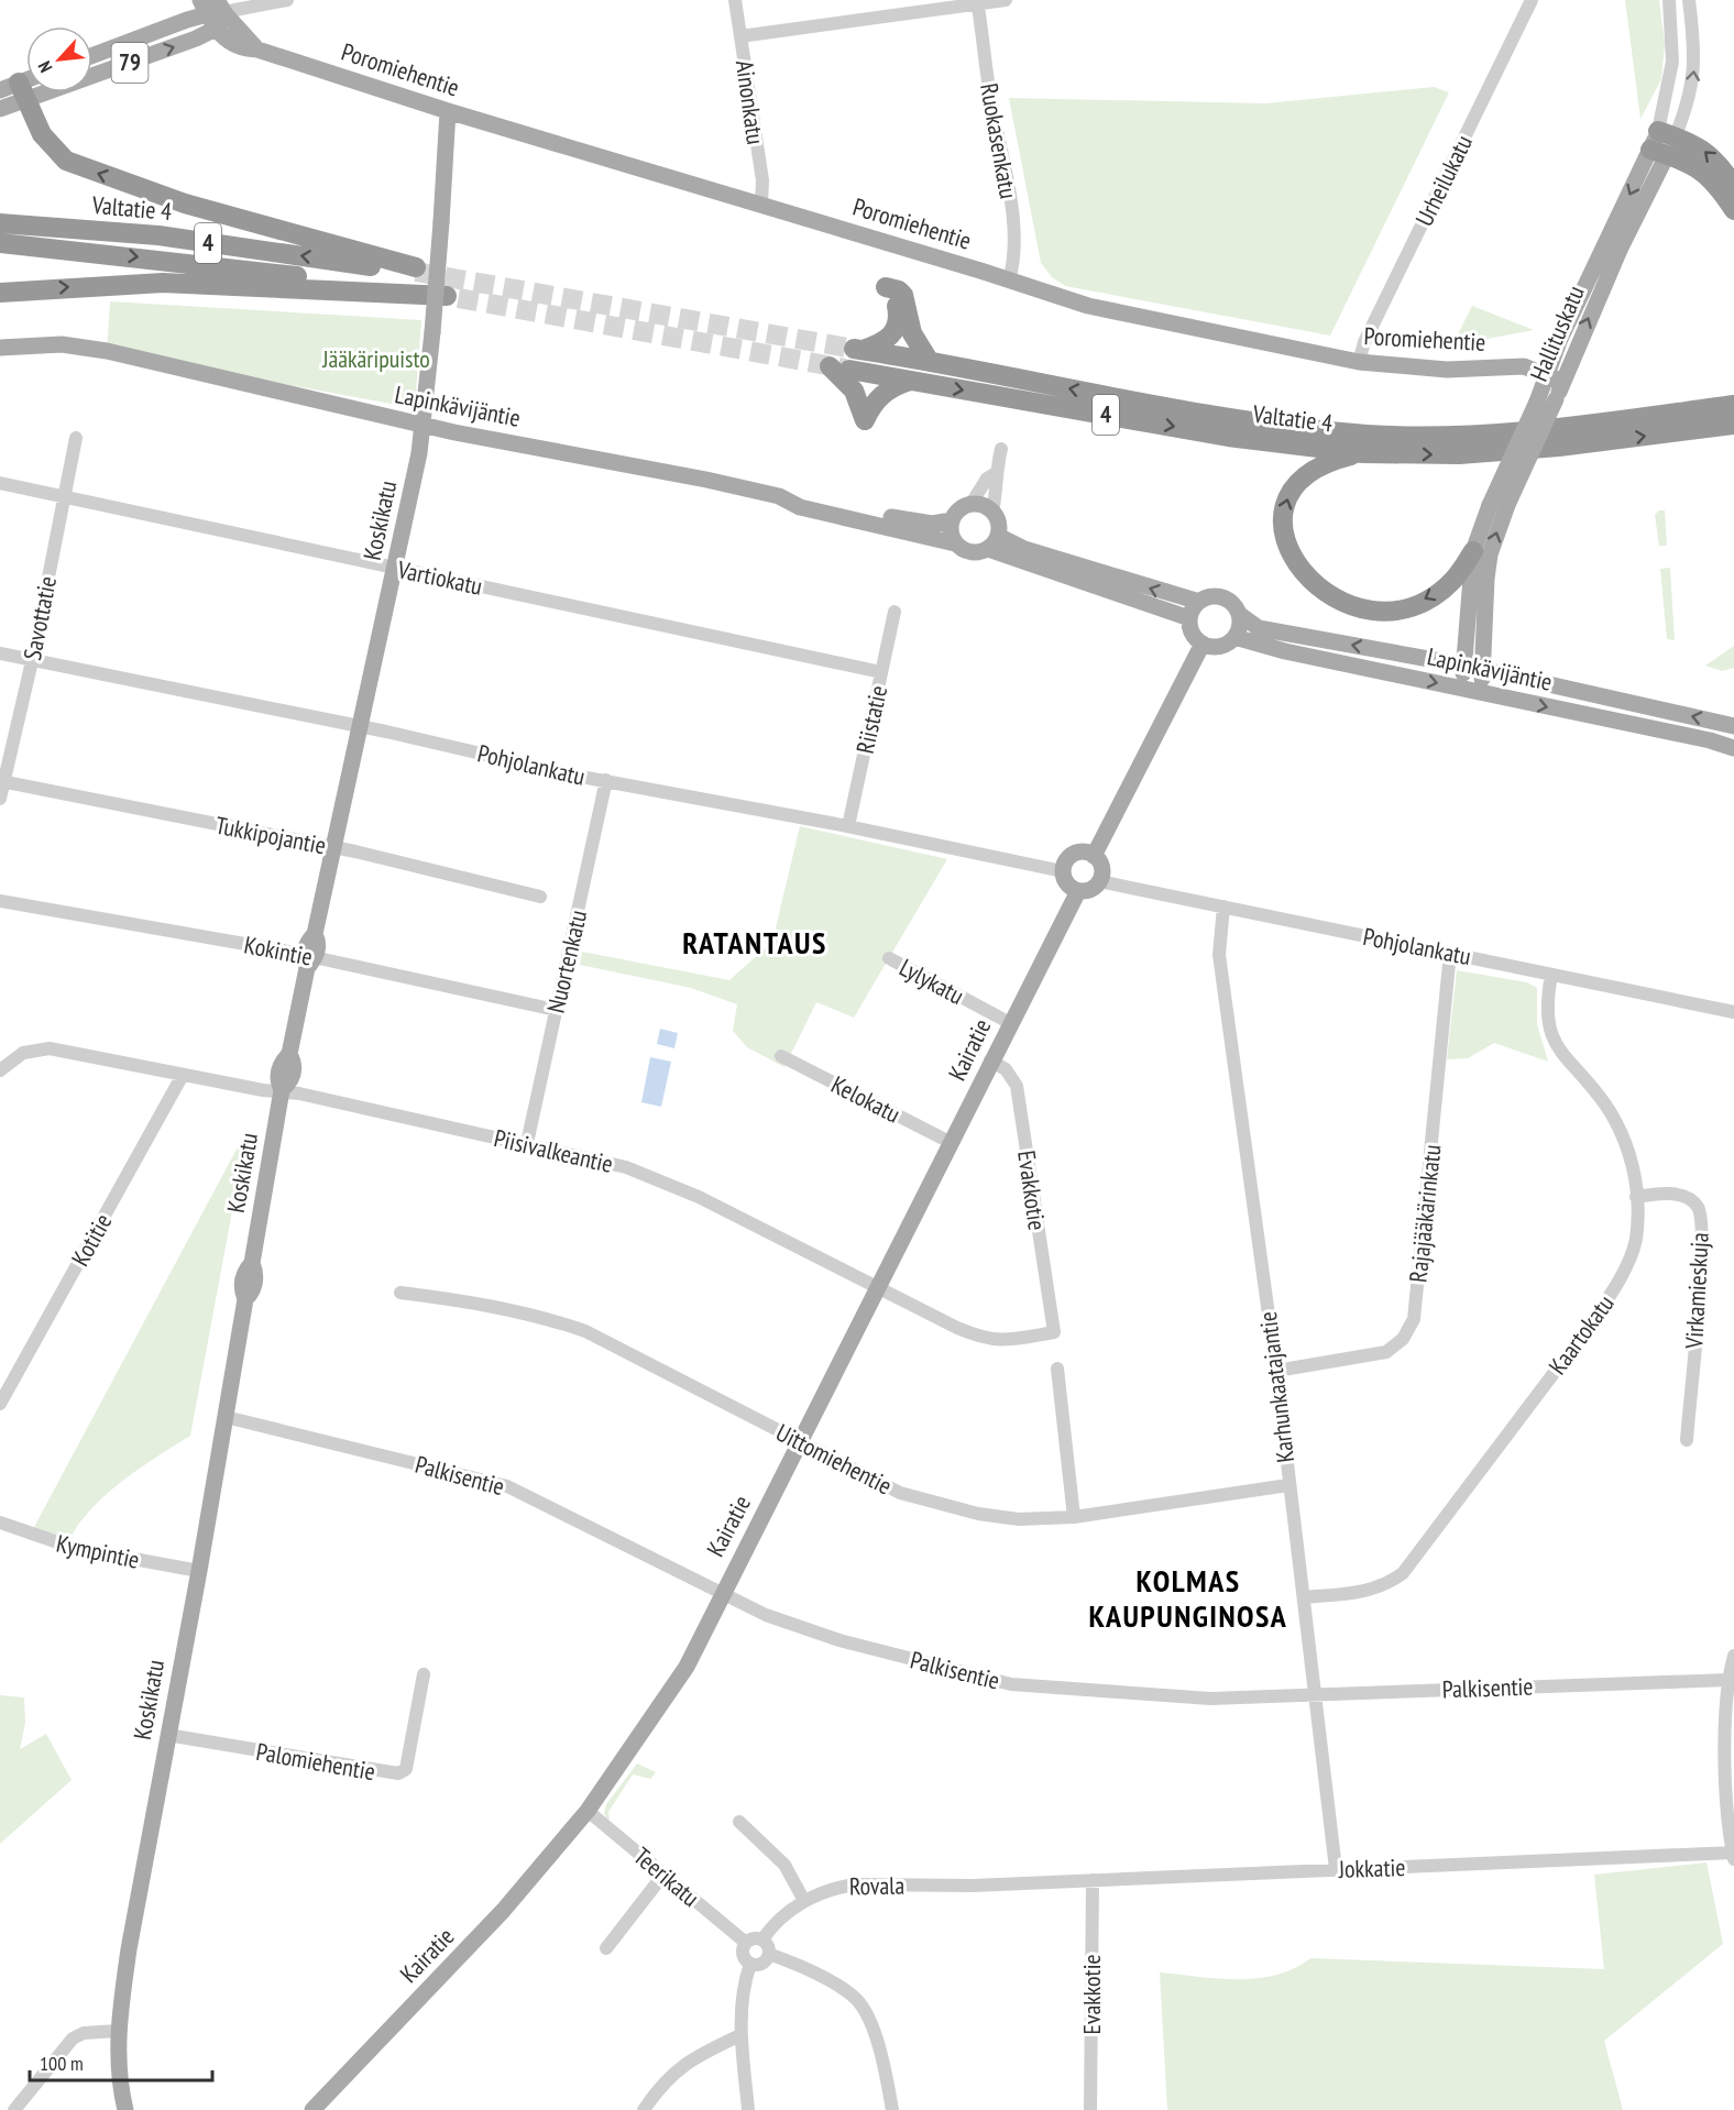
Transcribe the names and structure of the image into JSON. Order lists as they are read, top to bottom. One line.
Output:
{"streets":{"highway":["Valtatie 4","4"],"main road":["79","Poromiehentie","Hallituskatu","Lapinkävijäntie","Koskikatu","Kairatie"],"street":["Ainonkatu","Ruokasenkatu","Urheilukatu","Vartiokatu","Savottatie","Riistatie","Pohjolankatu","Tukkipojantie","Kokintie","Nuortenkatu","Lylykatu","Kelokatu","Piisivalkeantie","Evakkotie","Rajajääkärinkatu","Kotitie","Virkamieskuja","Kaartokatu","Karhunkaatajantie","Uittomiehentie","Palkisentie","Kympintie","Palomiehentie","Jokkatie","Teerikatu","Rovala"]},"crossings":[["79","Poromiehentie"],["Poromiehentie","Ainonkatu"],["Poromiehentie","Ruokasenkatu"],["Poromiehentie","Urheilukatu"],["Poromiehentie","Hallituskatu"],["Poromiehentie","Koskikatu"],["Hallituskatu","Lapinkävijäntie"],["Lapinkävijäntie","Koskikatu"],["Koskikatu","Vartiokatu"],["Koskikatu","Pohjolankatu"],["Koskikatu","Tukkipojantie"],["Koskikatu","Kokintie"],["Koskikatu","Piisivalkeantie"],["Koskikatu","Palkisentie"],["Koskikatu","Kympintie"],["Koskikatu","Palomiehentie"],["Vartiokatu","Savottatie"],["Vartiokatu","Riistatie"],["Savottatie","Pohjolankatu"],["Savottatie","Tukkipojantie"],["Riistatie","Pohjolankatu"],["Pohjolankatu","Nuortenkatu"],["Pohjolankatu","Kairatie"],["Pohjolankatu","Rajajääkärinkatu"],["Pohjolankatu","Kaartokatu"],["Pohjolankatu","Karhunkaatajantie"],["Kokintie","Nuortenkatu"],["Nuortenkatu","Piisivalkeantie"],["Lylykatu","Kairatie"],["Kairatie","Kelokatu"],["Kairatie","Piisivalkeantie"],["Kairatie","Evakkotie"],["Kairatie","Uittomiehentie"],["Kairatie","Palkisentie"],["Kairatie","Teerikatu"],["Piisivalkeantie","Evakkotie"],["Piisivalkeantie","Kotitie"],["Evakkotie","Jokkatie"],["Rajajääkärinkatu","Karhunkaatajantie"],["Virkamieskuja","Kaartokatu"],["Kaartokatu","Karhunkaatajantie"],["Karhunkaatajantie","Uittomiehentie"],["Karhunkaatajantie","Palkisentie"],["Karhunkaatajantie","Jokkatie"],["Jokkatie","Rovala"],["Teerikatu","Rovala"]],"districts":["RATANTAUS","KOLMAS KAUPUNGINOSA"],"parks":["Jääkäripuisto"],"scale_bar":"100 m","north":"bottom left"}
